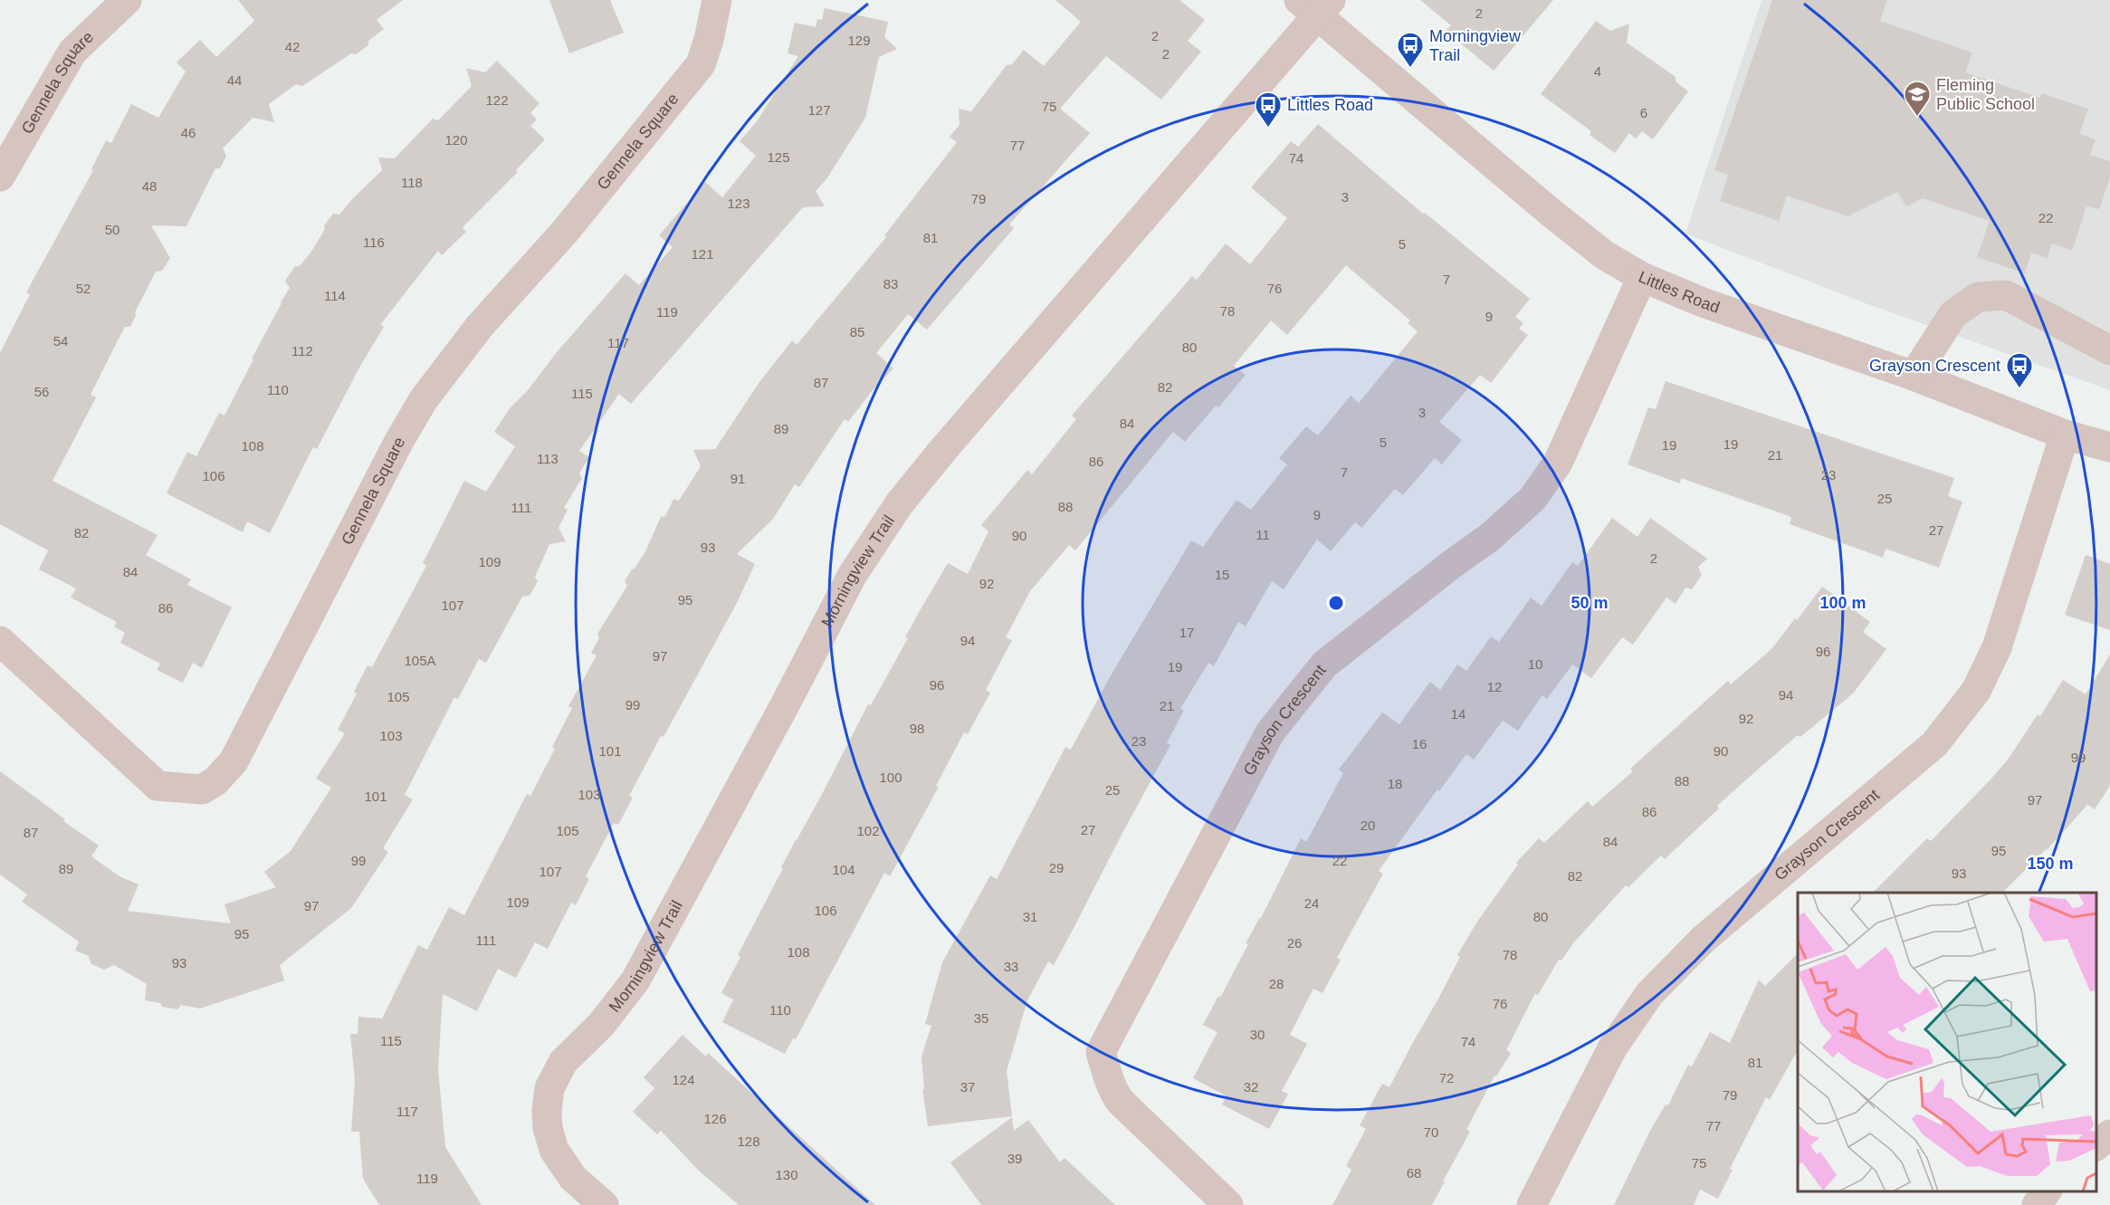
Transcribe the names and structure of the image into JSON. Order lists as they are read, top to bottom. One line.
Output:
{"streets":{"street":["Gennela Square","Littles Road","Morningview Trail","Grayson Crescent"]},"crossings":[["Littles Road","Morningview Trail"],["Littles Road","Grayson Crescent"]],"places":{"bus stop":["Morningview Trail","Littles Road","Grayson Crescent"],"school or university":["Fleming Public School"]},"house_numbers":["2","2","129","42","2","4","44","122","75","127","6","46","120","77","125","74","118","48","3","79","123","22","50","81","116","5","121","7","83","52","76","114","78","119","9","85","54","117","80","112","87","82","110","56","115","3","84","89","5","19","19","108","21","113","86","7","23","106","91","25","88","111","9","27","82","11","90","93","2","109","84","15","92","95","107","86","17","94","96","97","105A","10","19","96","12","94","105","99","21","14","92","98","103","23","16","101","90","99","100","88","18","25","103","101","97","86","20","27","105","102","87","84","95","99","22","29","89","104","107","93","82","109","24","97","106","31","80","95","111","26","108","78","93","33","28","76","110","35","30","115","74","81","72","124","37","32","79","117","126","77","70","128","39","75","68","130","119"],"rings":["50 m","100 m","150 m"]}
